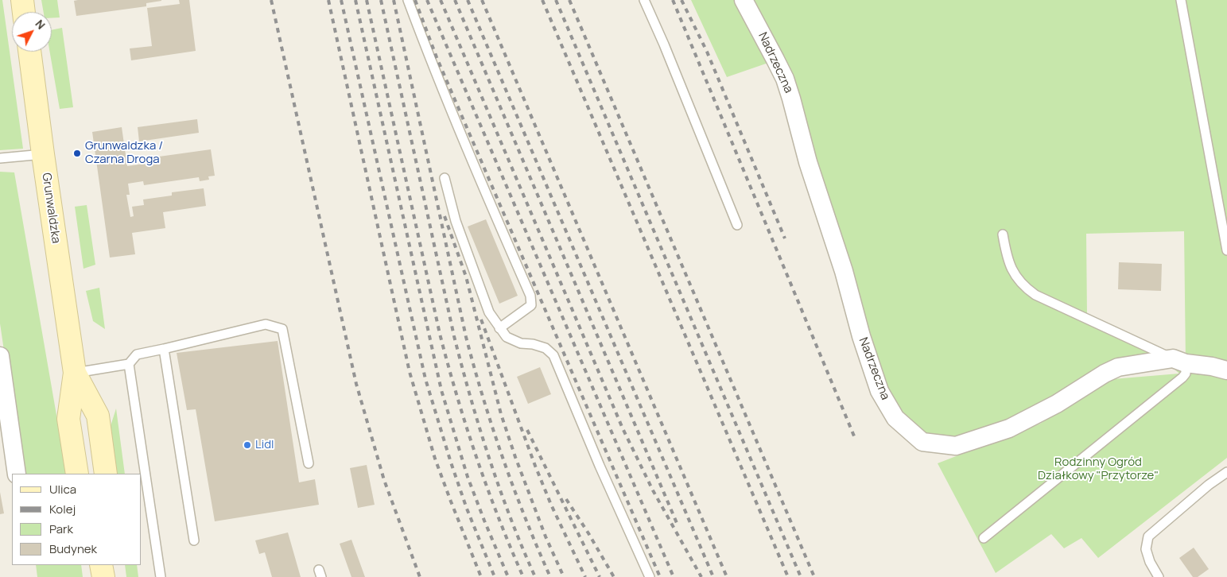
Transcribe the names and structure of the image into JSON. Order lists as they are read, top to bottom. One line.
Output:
{"streets":{"main road":["Grunwaldzka"],"street":["Nadrzeczna"]},"parks":["Rodzinny Ogród Działkowy \"Przytorze\""],"places":["Grunwaldzka / Czarna Droga","Lidl"],"legend":["Ulica","Kolej","Park","Budynek"],"north":"top right"}
